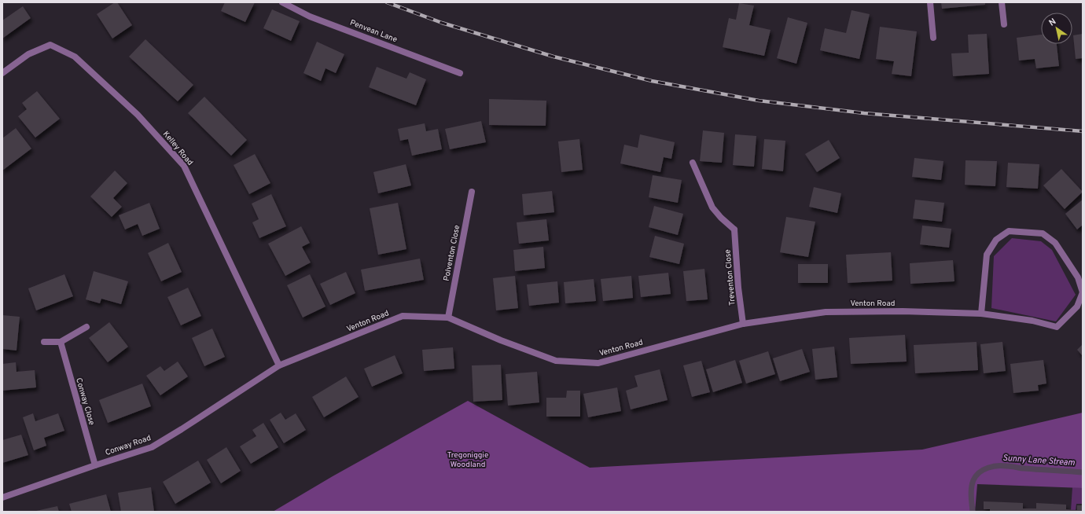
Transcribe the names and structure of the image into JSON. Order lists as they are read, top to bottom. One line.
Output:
{"streets":{"street":["Penvean Lane","Kelley Road","Polventon Close","Treventon Close","Venton Road","Conway Close","Conway Road"]},"crossings":[["Kelley Road","Venton Road"],["Kelley Road","Conway Road"],["Polventon Close","Venton Road"],["Treventon Close","Venton Road"],["Venton Road","Conway Road"],["Conway Close","Conway Road"]],"water":["Sunny Lane Stream"],"parks":["Tregoniggie Woodland"],"north":"top left"}
